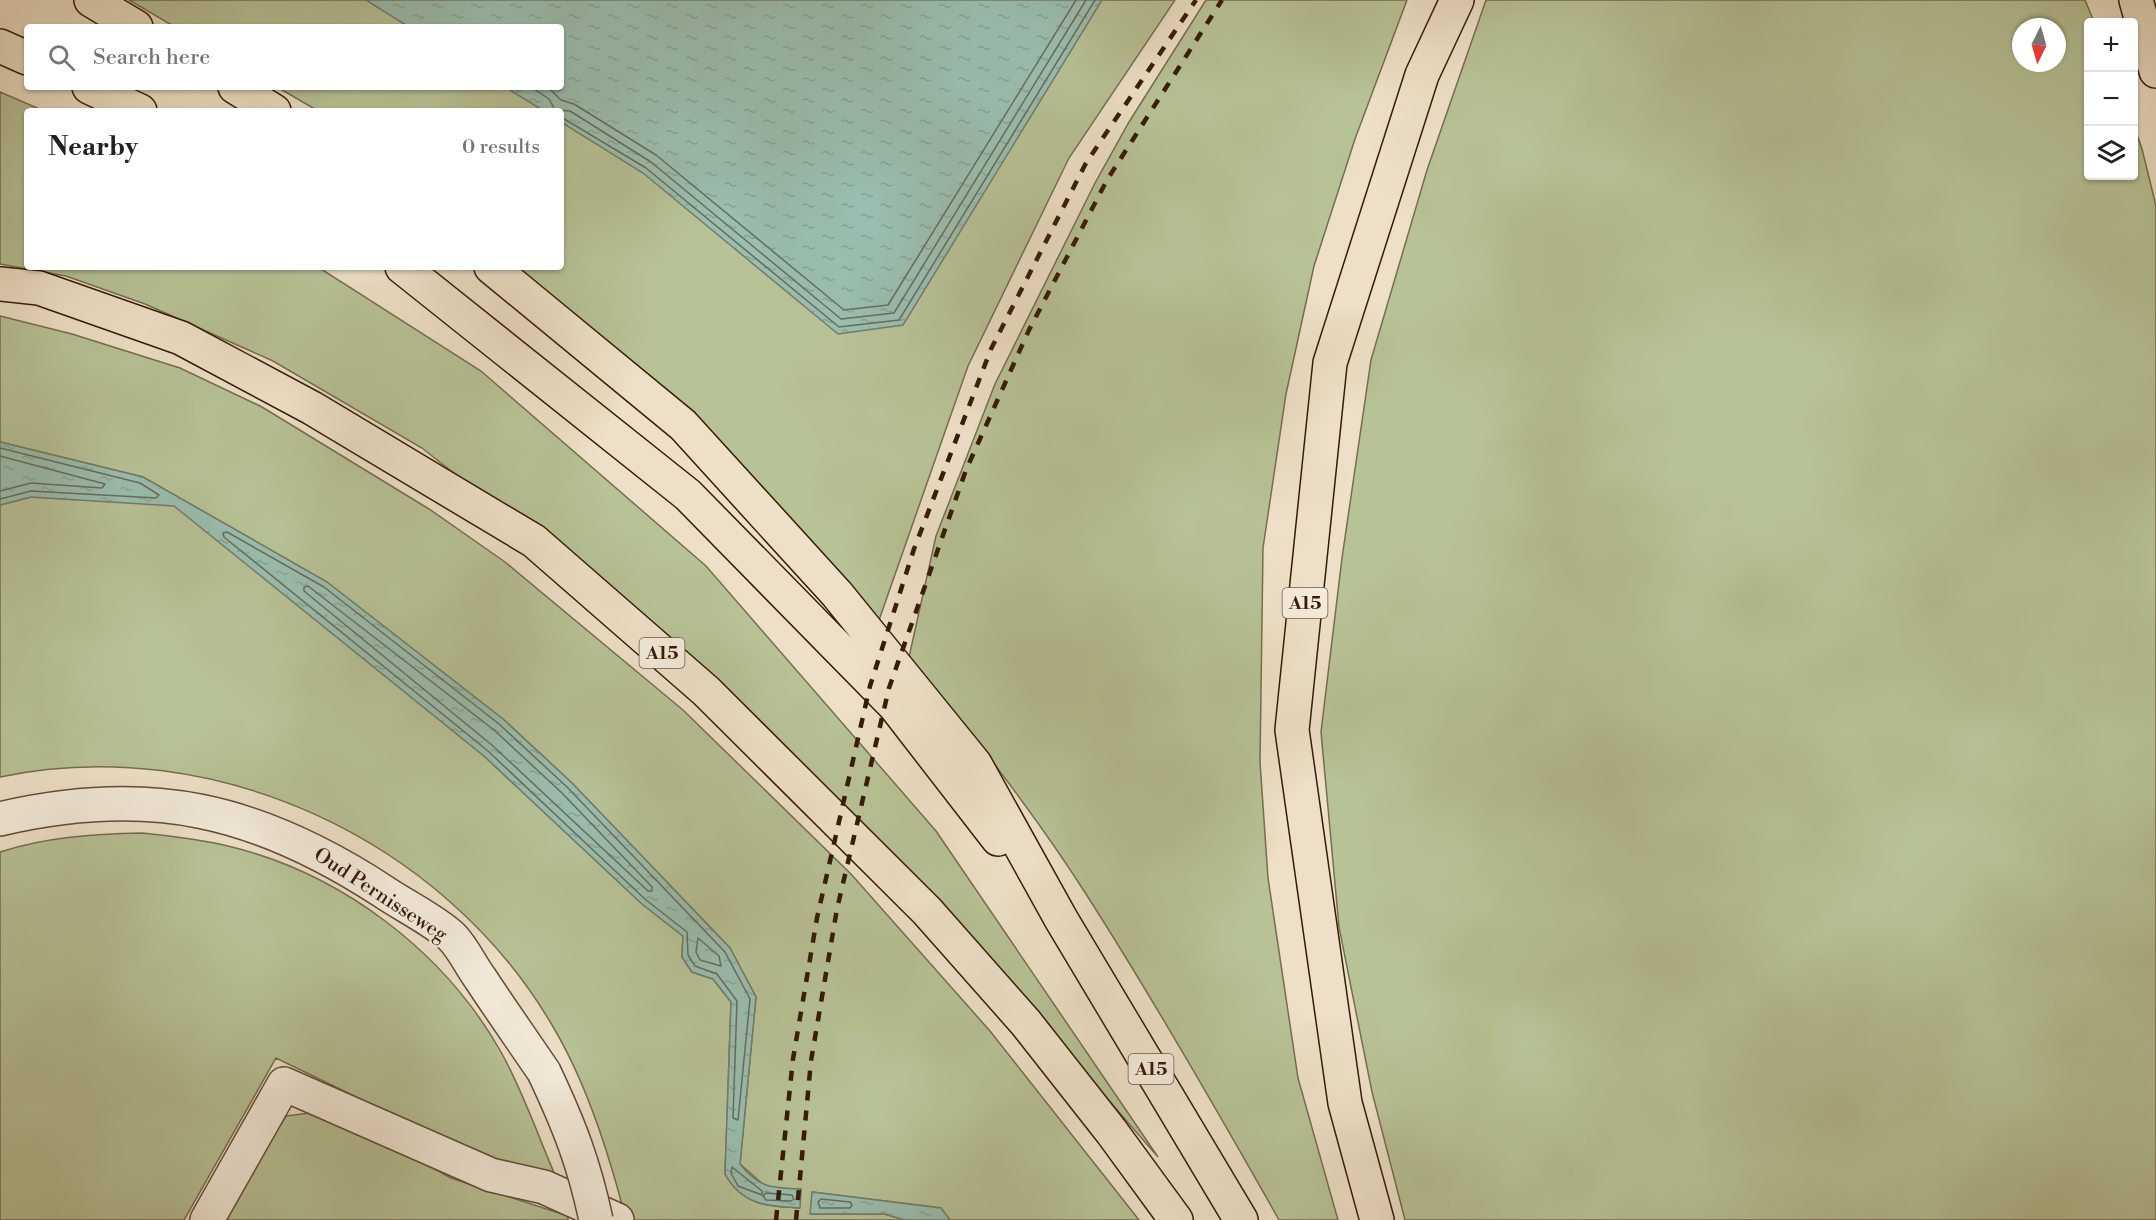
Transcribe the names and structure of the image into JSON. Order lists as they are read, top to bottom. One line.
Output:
{"streets":{"highway":["A15"],"street":["Oud Pernisseweg"]},"north":"bottom","page":{"map_buttons":["+","−"],"search":"Search here","heading":["Nearby","0 results"]}}
